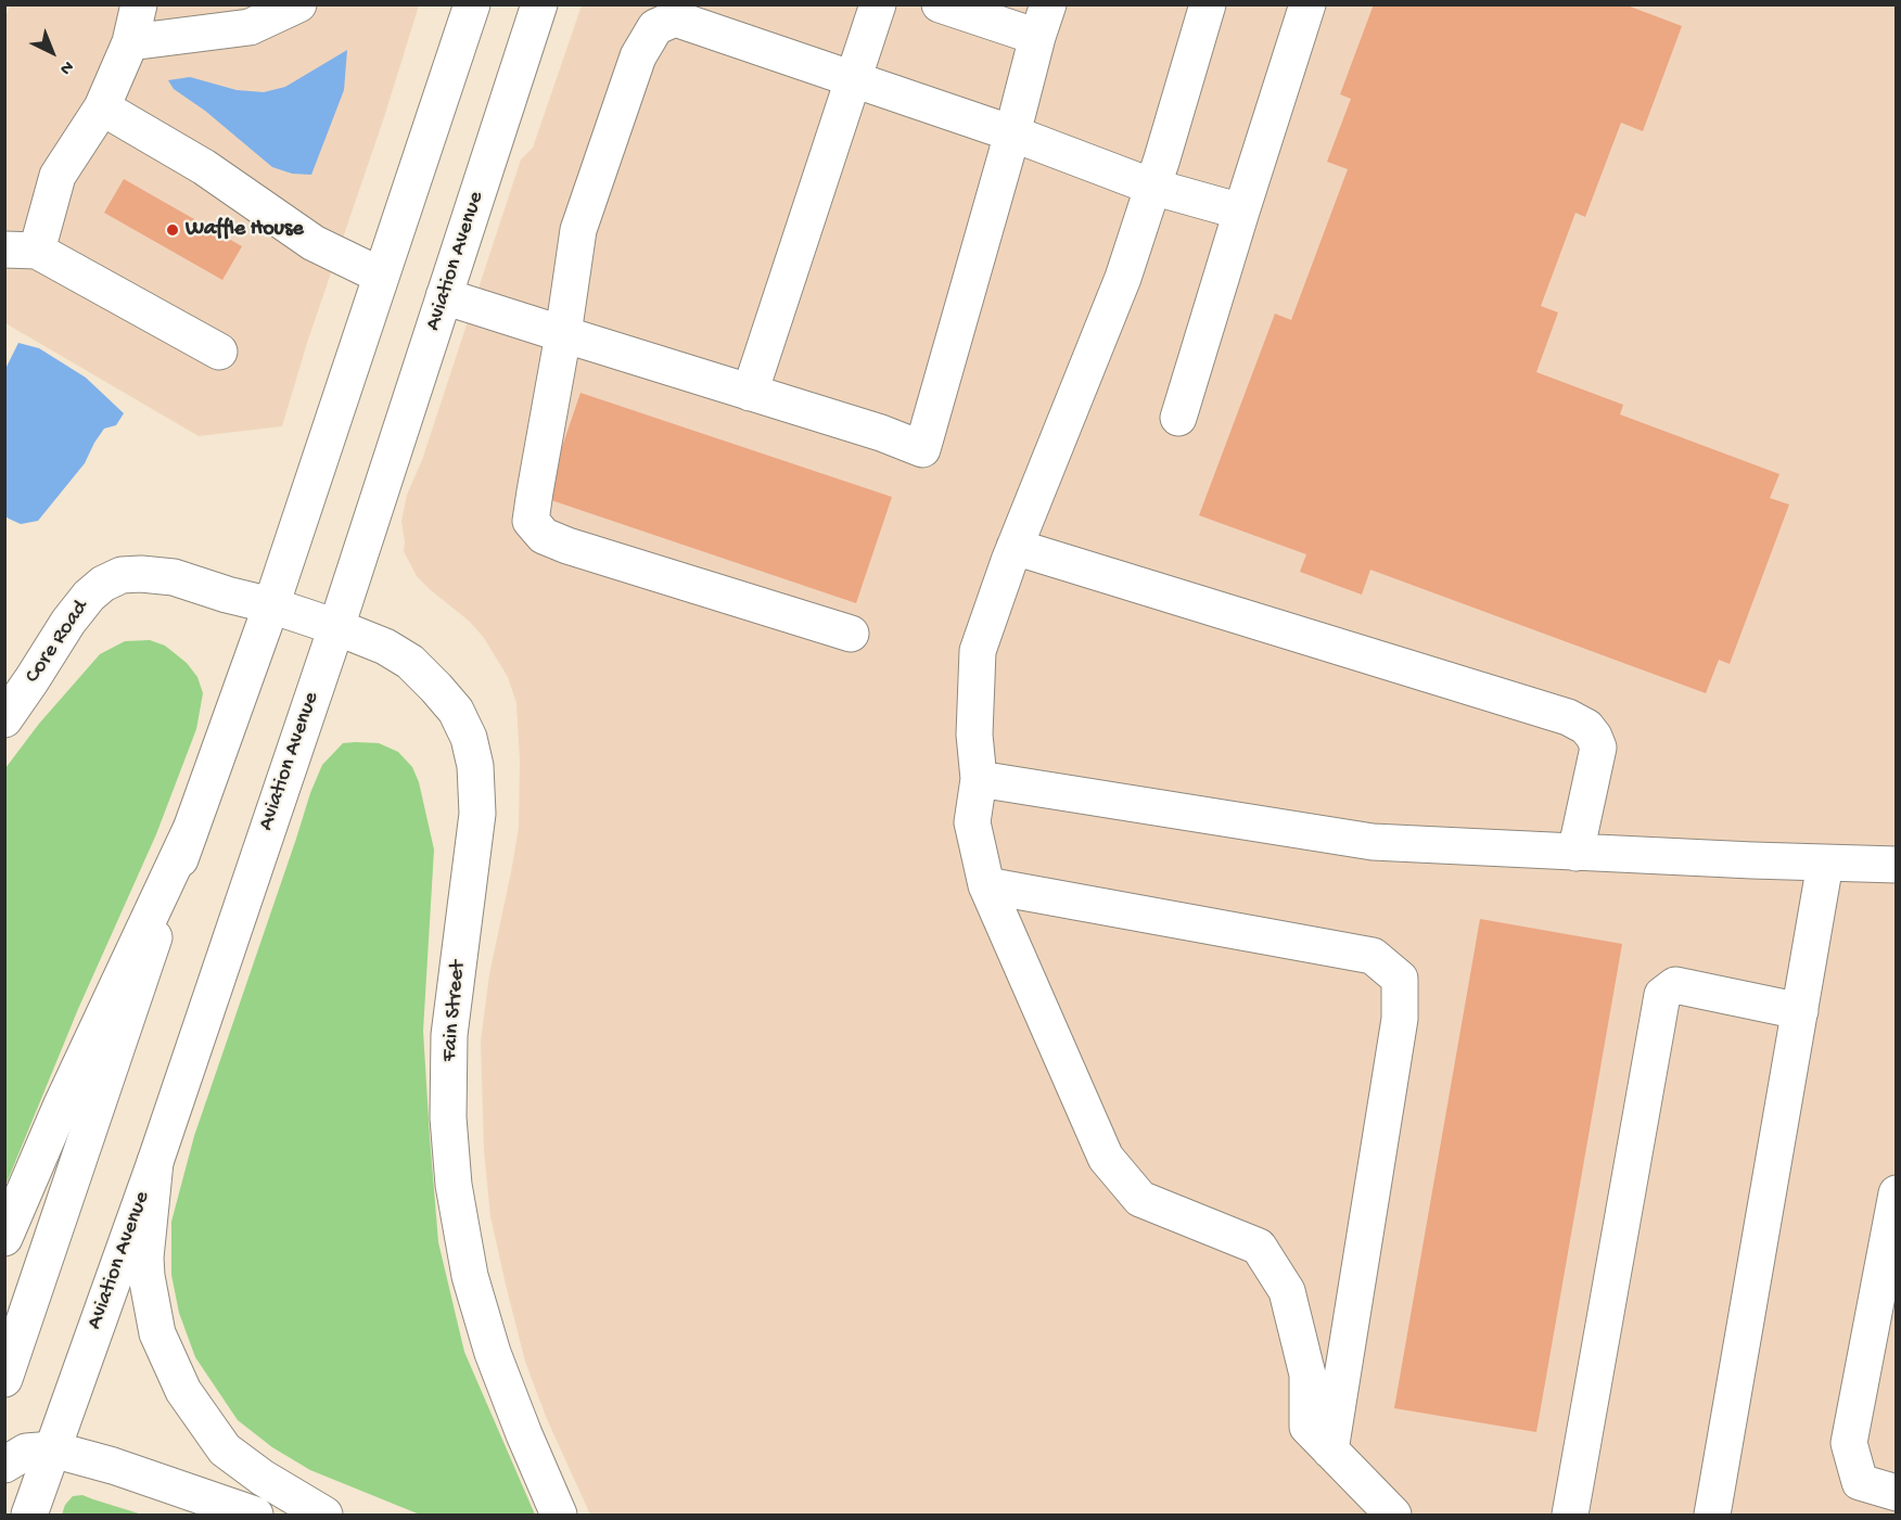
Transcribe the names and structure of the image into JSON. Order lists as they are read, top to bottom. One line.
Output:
{"streets":{"main road":["Aviation Avenue","Core Road","Fain Street"]},"crossings":[["Aviation Avenue","Fain Street"],["Core Road","Fain Street"]],"places":["Waffle House"],"north":"bottom right"}
